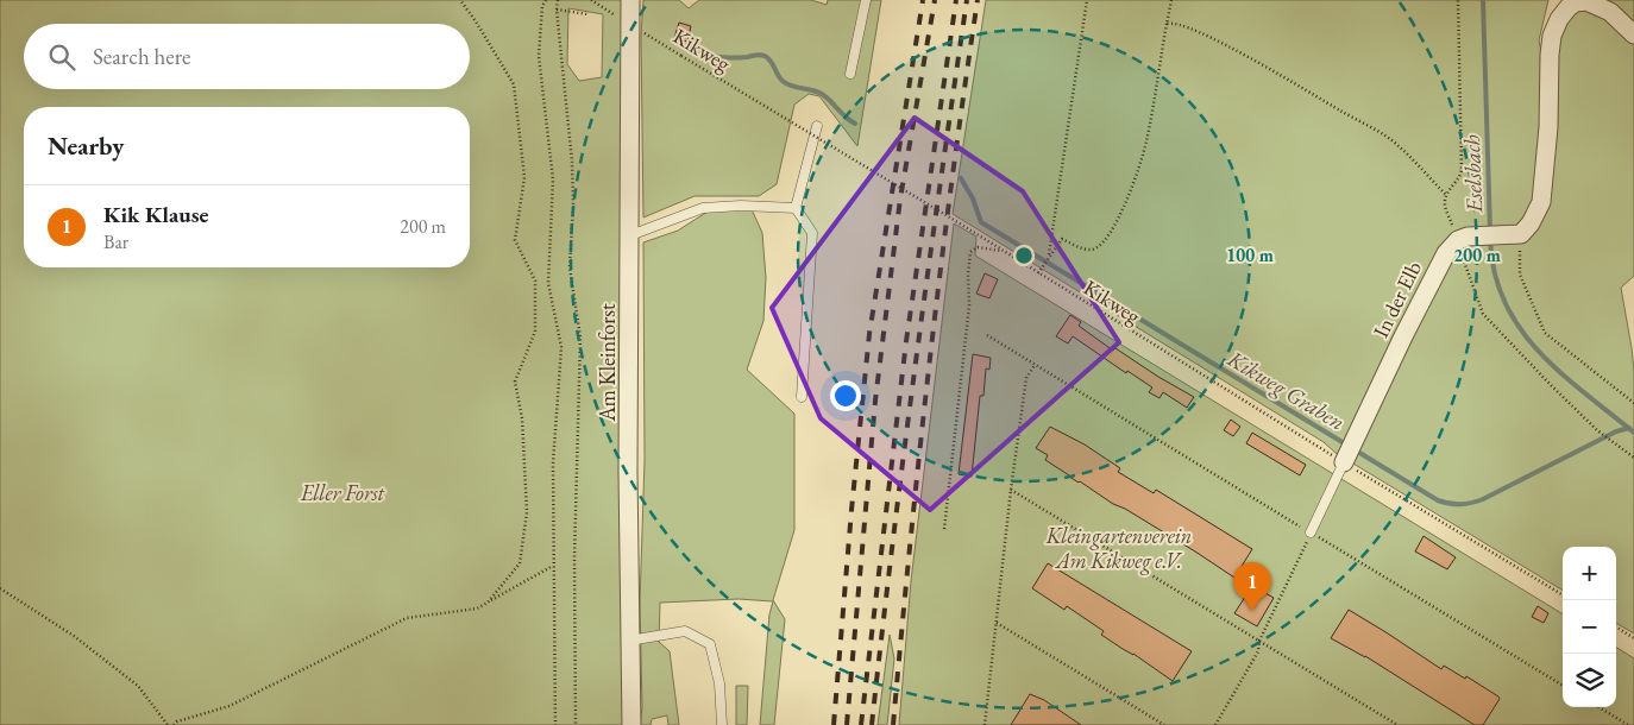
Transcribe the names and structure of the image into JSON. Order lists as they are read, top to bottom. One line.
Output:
{"streets":{"street":["In der Elb","Am Kleinforst"],"path":["Kikweg"]},"crossings":[["Kikweg","In der Elb"],["Kikweg","Am Kleinforst"]],"water":["Eselsbach","Kikweg Graben"],"parks":["Eller Forst","Kleingartenverein Am Kikweg e.V."],"page":{"search":"Search here","heading":"Nearby","list":[{"mark":"1","name":"Kik Klause","note":"Bar","value":"200 m"}],"map_buttons":["+","−"],"pins":"1"},"rings":["100 m","200 m"]}
